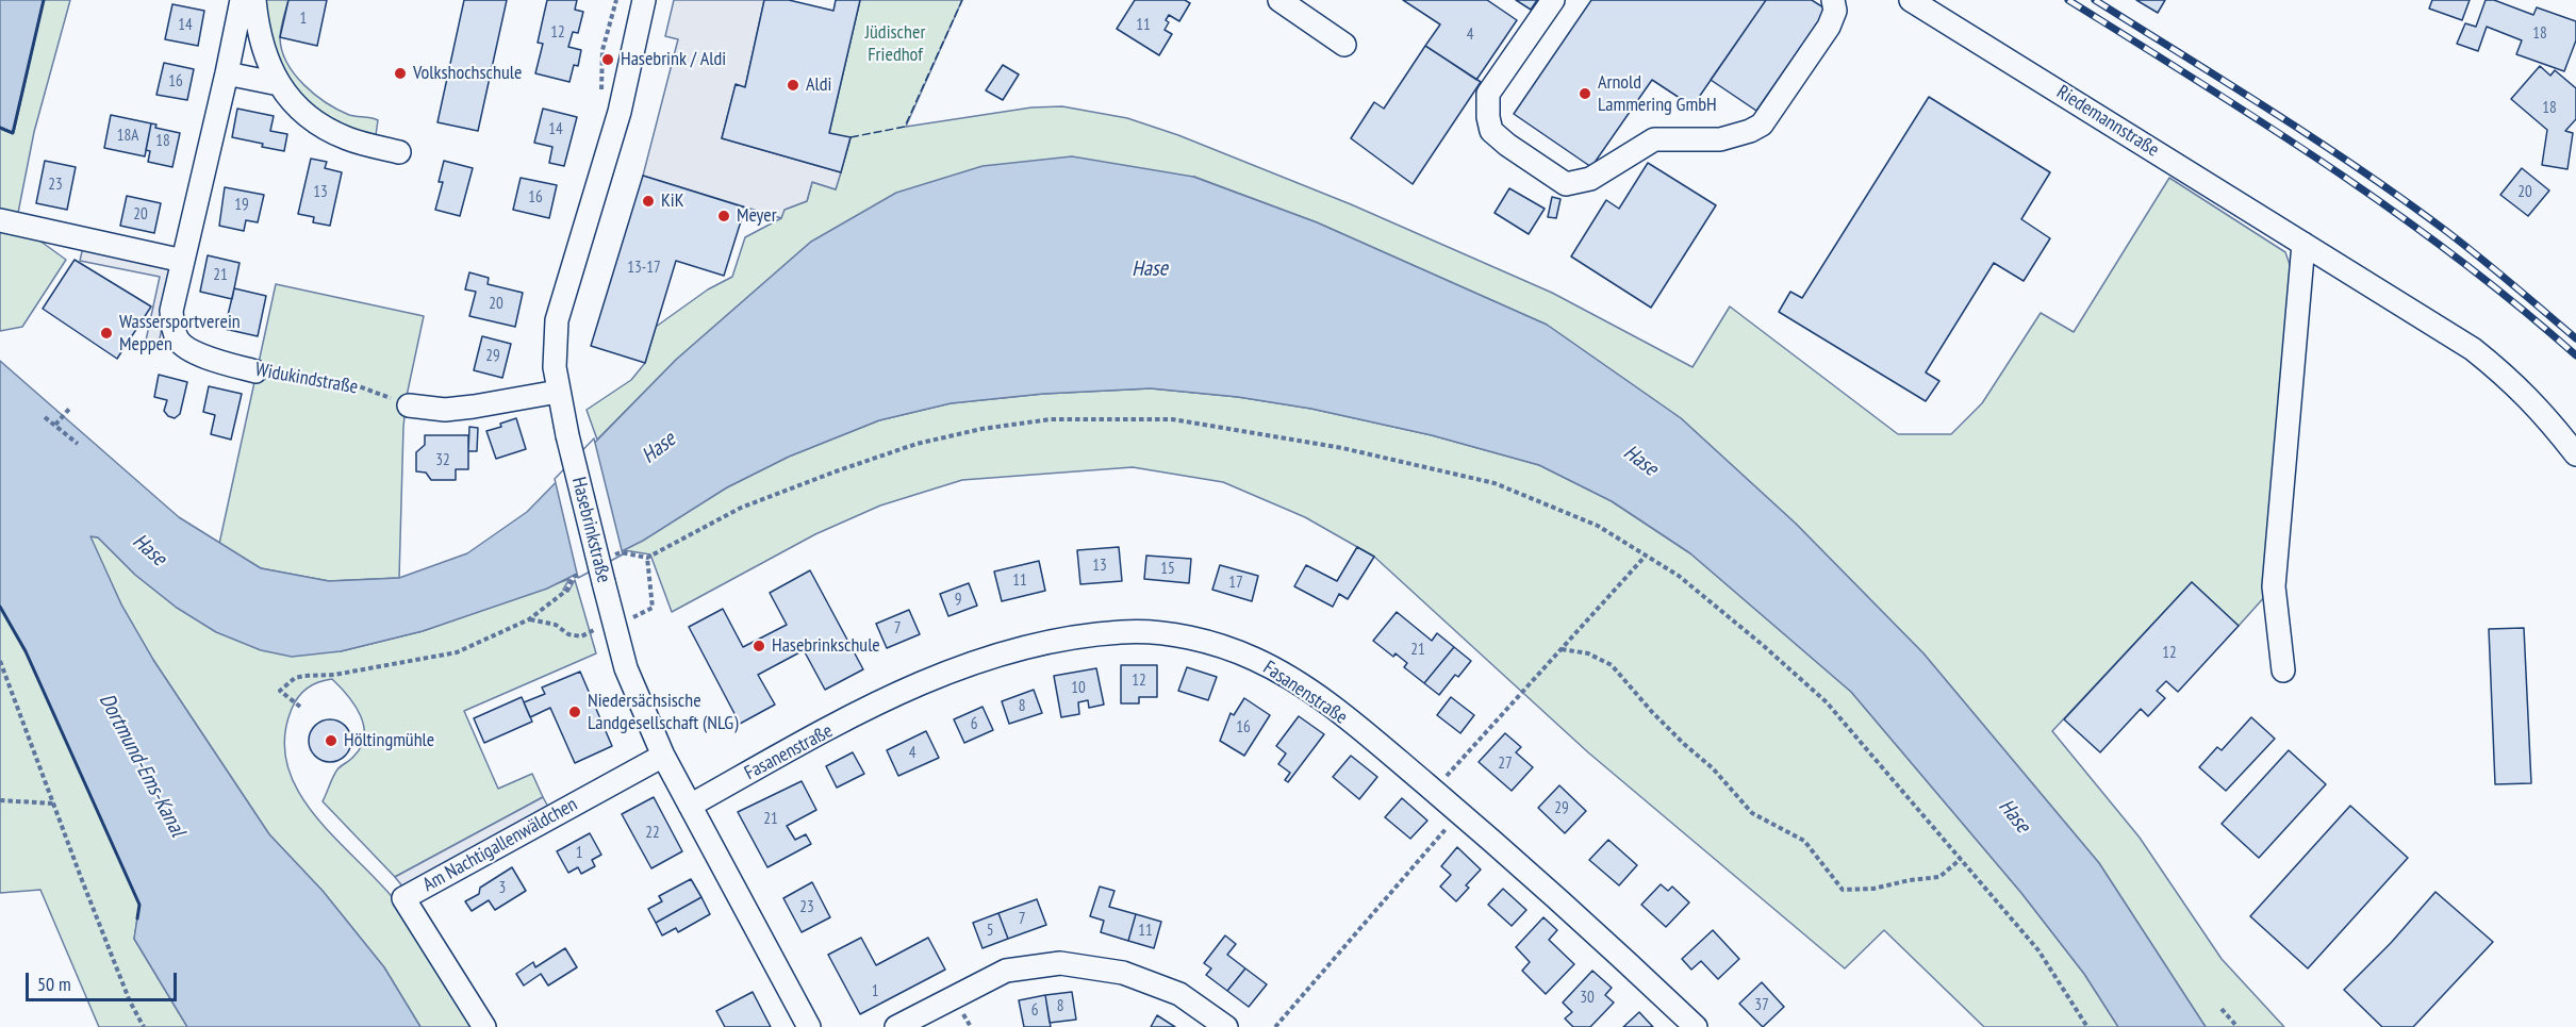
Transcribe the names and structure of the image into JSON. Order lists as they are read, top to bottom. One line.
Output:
{"streets":{"street":["Riedemannstraße","Widukindstraße","Hasebrinkstraße","Fasanenstraße","Am Nachtigallenwäldchen"]},"crossings":[["Hasebrinkstraße","Fasanenstraße"],["Hasebrinkstraße","Am Nachtigallenwäldchen"]],"water":["Hase","Dortmund-Ems-Kanal"],"parks":["Jüdischer Friedhof"],"places":["Hasebrink / Aldi","Volkshochschule","Aldi","Arnold Lammering GmbH","KiK","Meyer","Wassersportverein Meppen","Hasebrinkschule","Niedersächsische Landgesellschaft (NLG)","Höltingmühle"],"house_numbers":["1","14","11","12","18","4","16","18","14","18A","18","23","13","20","16","19","20","13-17","21","20","29","32","13","15","11","17","9","7","21","12","12","10","8","6","16","4","27","29","21","22","1","3","23","7","5","11","1","30","37","8","6"],"scale_bar":"50 m"}
